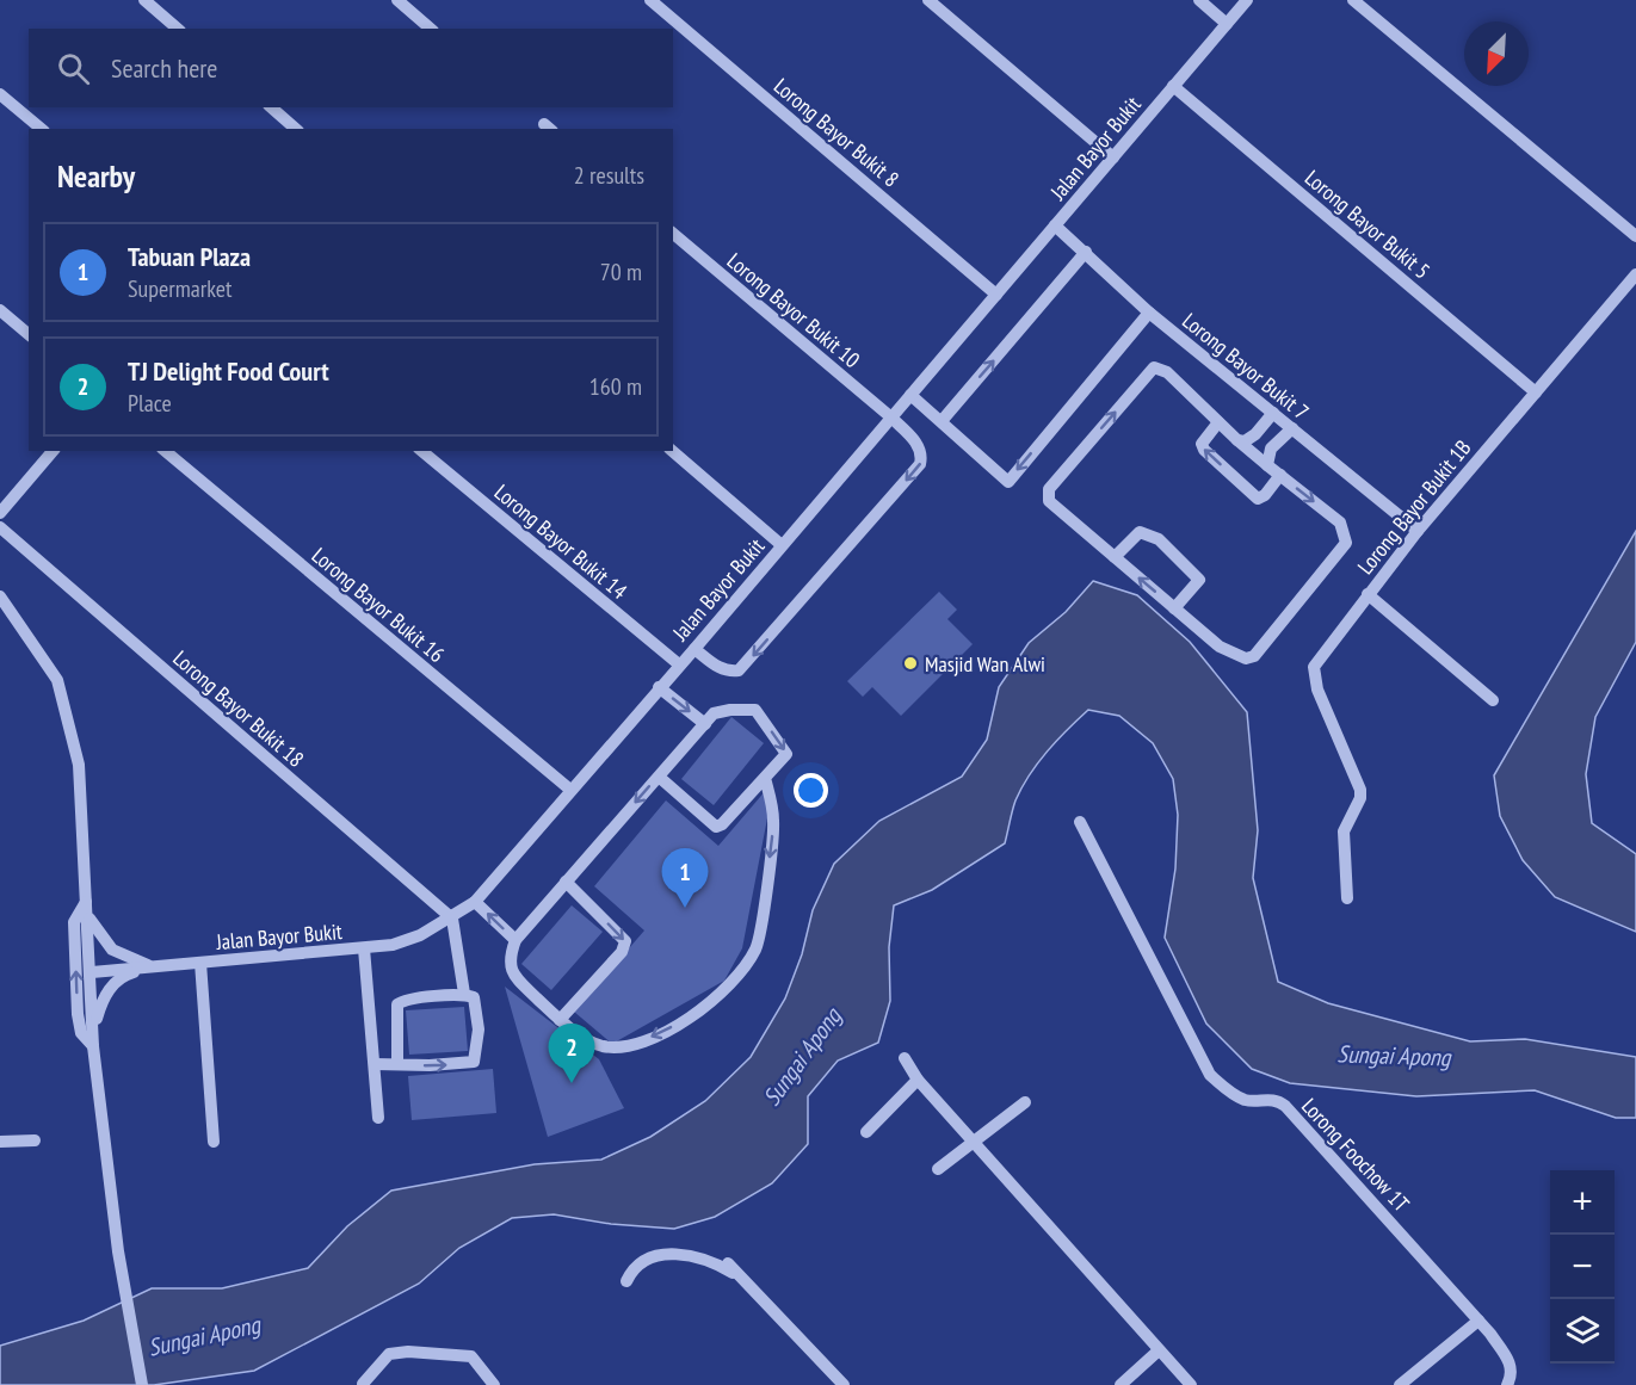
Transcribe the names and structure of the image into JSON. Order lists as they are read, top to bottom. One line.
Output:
{"streets":{"street":["Lorong Bayor Bukit 8","Jalan Bayor Bukit","Lorong Bayor Bukit 5","Lorong Bayor Bukit 10","Lorong Bayor Bukit 7","Lorong Bayor Bukit 1B","Lorong Bayor Bukit 14","Lorong Bayor Bukit 16","Lorong Bayor Bukit 18","Lorong Foochow 1T"]},"crossings":[["Lorong Bayor Bukit 8","Jalan Bayor Bukit"],["Jalan Bayor Bukit","Lorong Bayor Bukit 5"],["Jalan Bayor Bukit","Lorong Bayor Bukit 10"],["Jalan Bayor Bukit","Lorong Bayor Bukit 7"],["Jalan Bayor Bukit","Lorong Bayor Bukit 14"],["Jalan Bayor Bukit","Lorong Bayor Bukit 16"],["Jalan Bayor Bukit","Lorong Bayor Bukit 18"],["Lorong Bayor Bukit 5","Lorong Bayor Bukit 1B"],["Lorong Bayor Bukit 7","Lorong Bayor Bukit 1B"]],"water":["Sungai Apong"],"places":["Masjid Wan Alwi"],"north":"bottom left","page":{"search":"Search here","heading":["Nearby","2 results"],"list":[{"mark":"1","name":"Tabuan Plaza","note":"Supermarket","value":"70 m"},{"mark":"2","name":"TJ Delight Food Court","note":"Place","value":"160 m"}],"pins":["1","2"],"map_buttons":["+","−"]}}
